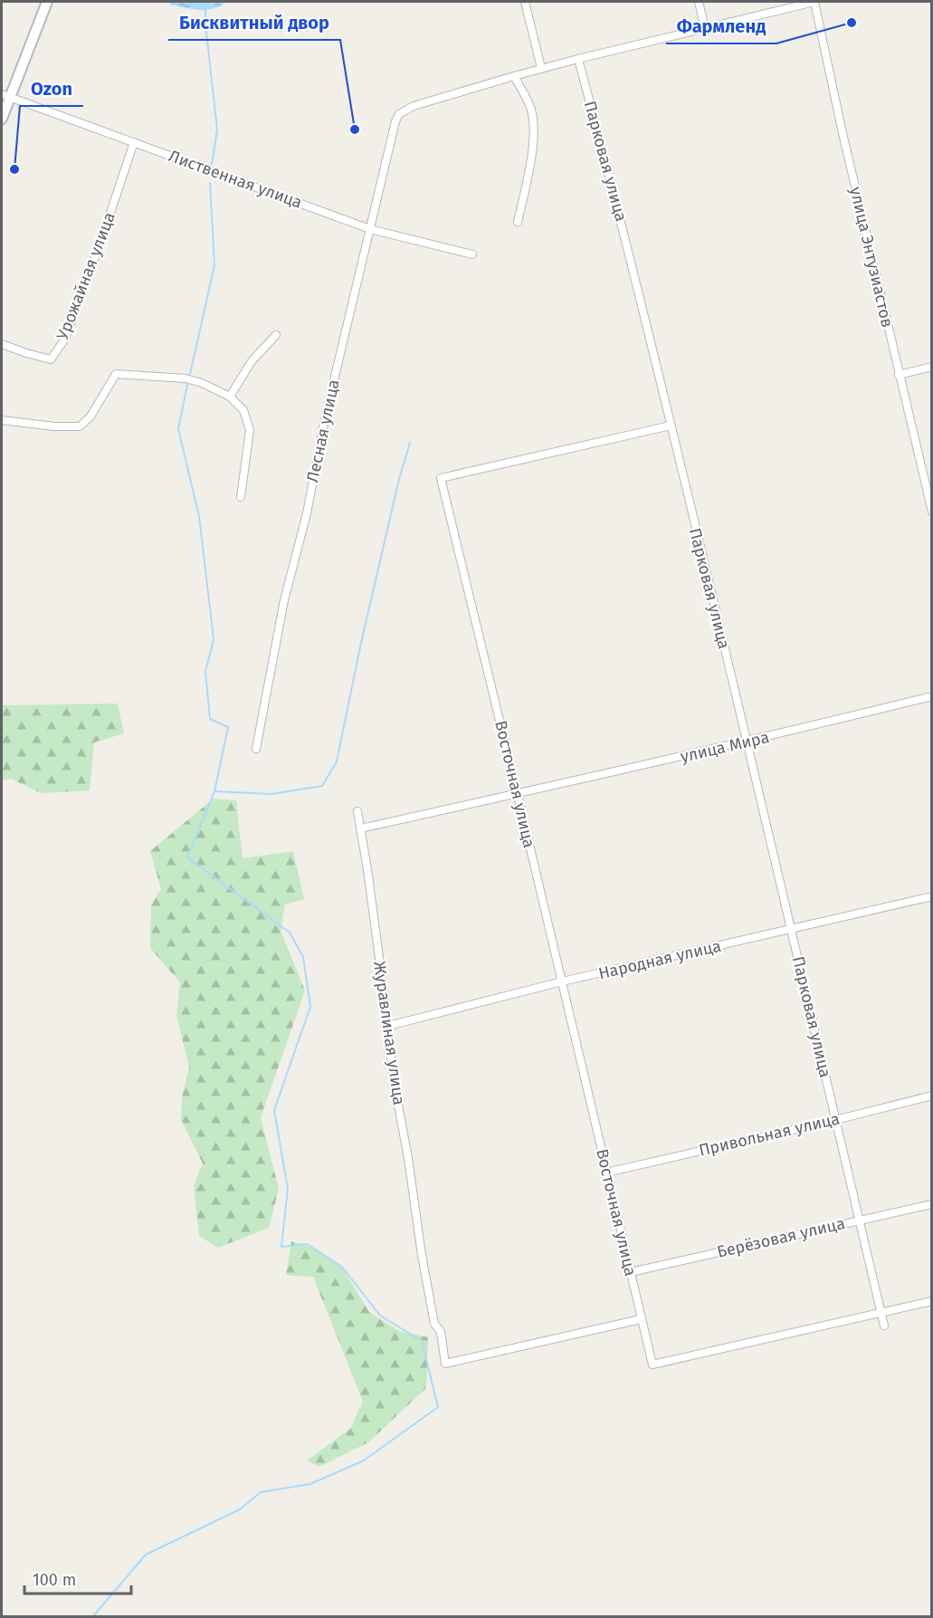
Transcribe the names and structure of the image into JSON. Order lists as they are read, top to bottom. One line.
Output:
{"streets":{"street":["Парковая улица","Лиственная улица","улица Энтузиастов","Урожайная улица","Лесная улица","улица Мира","Восточная улица","Народная улица","Журавлиная улица","Привольная улица","Берёзовая улица"]},"crossings":[["Парковая улица","улица Мира"],["Парковая улица","Восточная улица"],["Парковая улица","Народная улица"],["Парковая улица","Привольная улица"],["Парковая улица","Берёзовая улица"],["Лиственная улица","Урожайная улица"],["Лиственная улица","Лесная улица"],["улица Мира","Восточная улица"],["улица Мира","Журавлиная улица"],["Восточная улица","Народная улица"],["Восточная улица","Журавлиная улица"],["Восточная улица","Привольная улица"],["Восточная улица","Берёзовая улица"],["Народная улица","Журавлиная улица"]],"places":["Фармленд","Бисквитный двор","Ozon"],"scale_bar":"100 m"}
